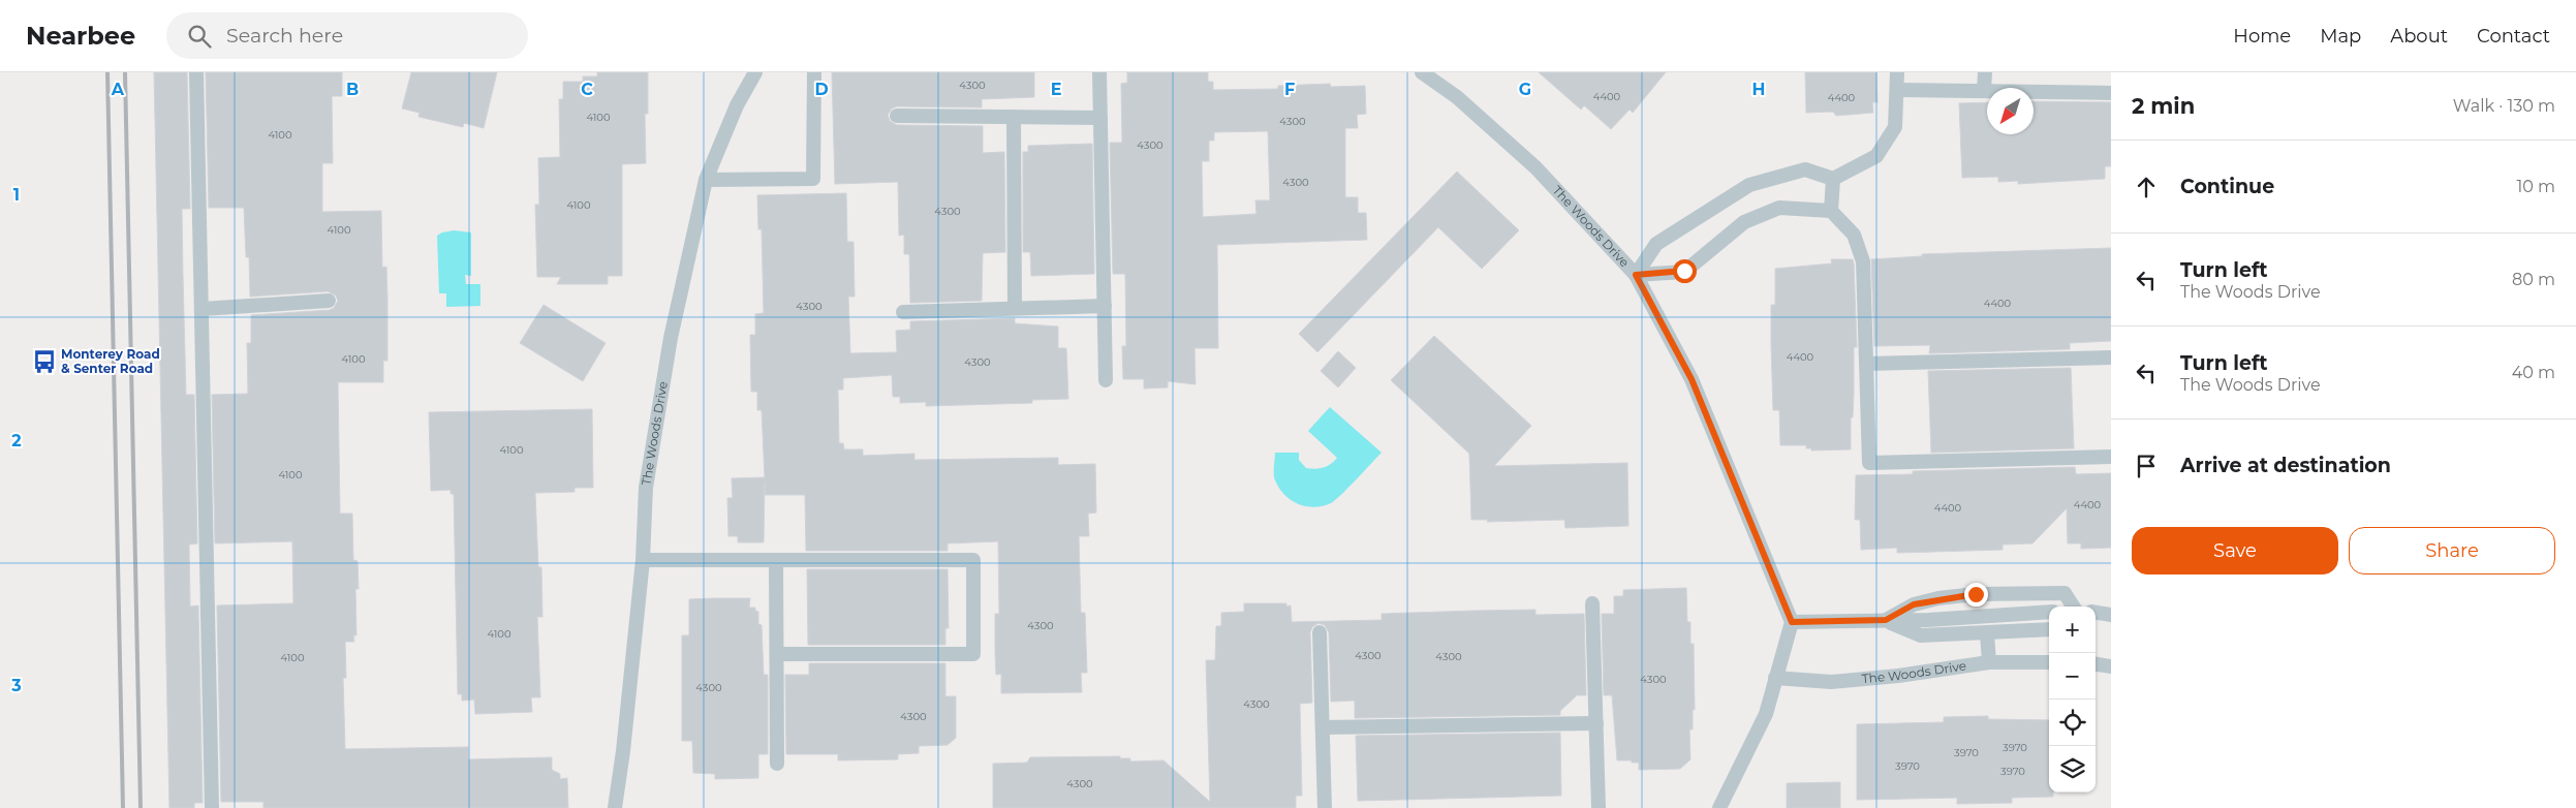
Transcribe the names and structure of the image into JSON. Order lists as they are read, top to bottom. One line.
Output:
{"streets":{"lane":["The Woods Drive"]},"places":{"bus stop":["Monterey Road & Senter Road"]},"house_numbers":["4300","4400","4400","4100","4300","4100","4300","4300","4100","4300","4100","4400","4300","4400","4100","4300","4100","4100","4400","4400","4300","4100","4300","4300","4100","4300","4300","4300","4300","3970","3970","3970","3970","4300"],"north":"bottom left","page":{"header":"Nearbee","search":"Search here","nav":["Home","Map","About","Contact"],"heading":["2 min","Walk · 130 m"],"list":[["Continue","10 m"],["Turn left","The Woods Drive","80 m"],["Turn left","The Woods Drive","40 m"],"Arrive at destination"],"buttons":["Save","Share"],"map_buttons":["+","−"]},"grid":{"columns":["A","B","C","D","E","F","G","H"],"rows":["1","2","3"]}}
